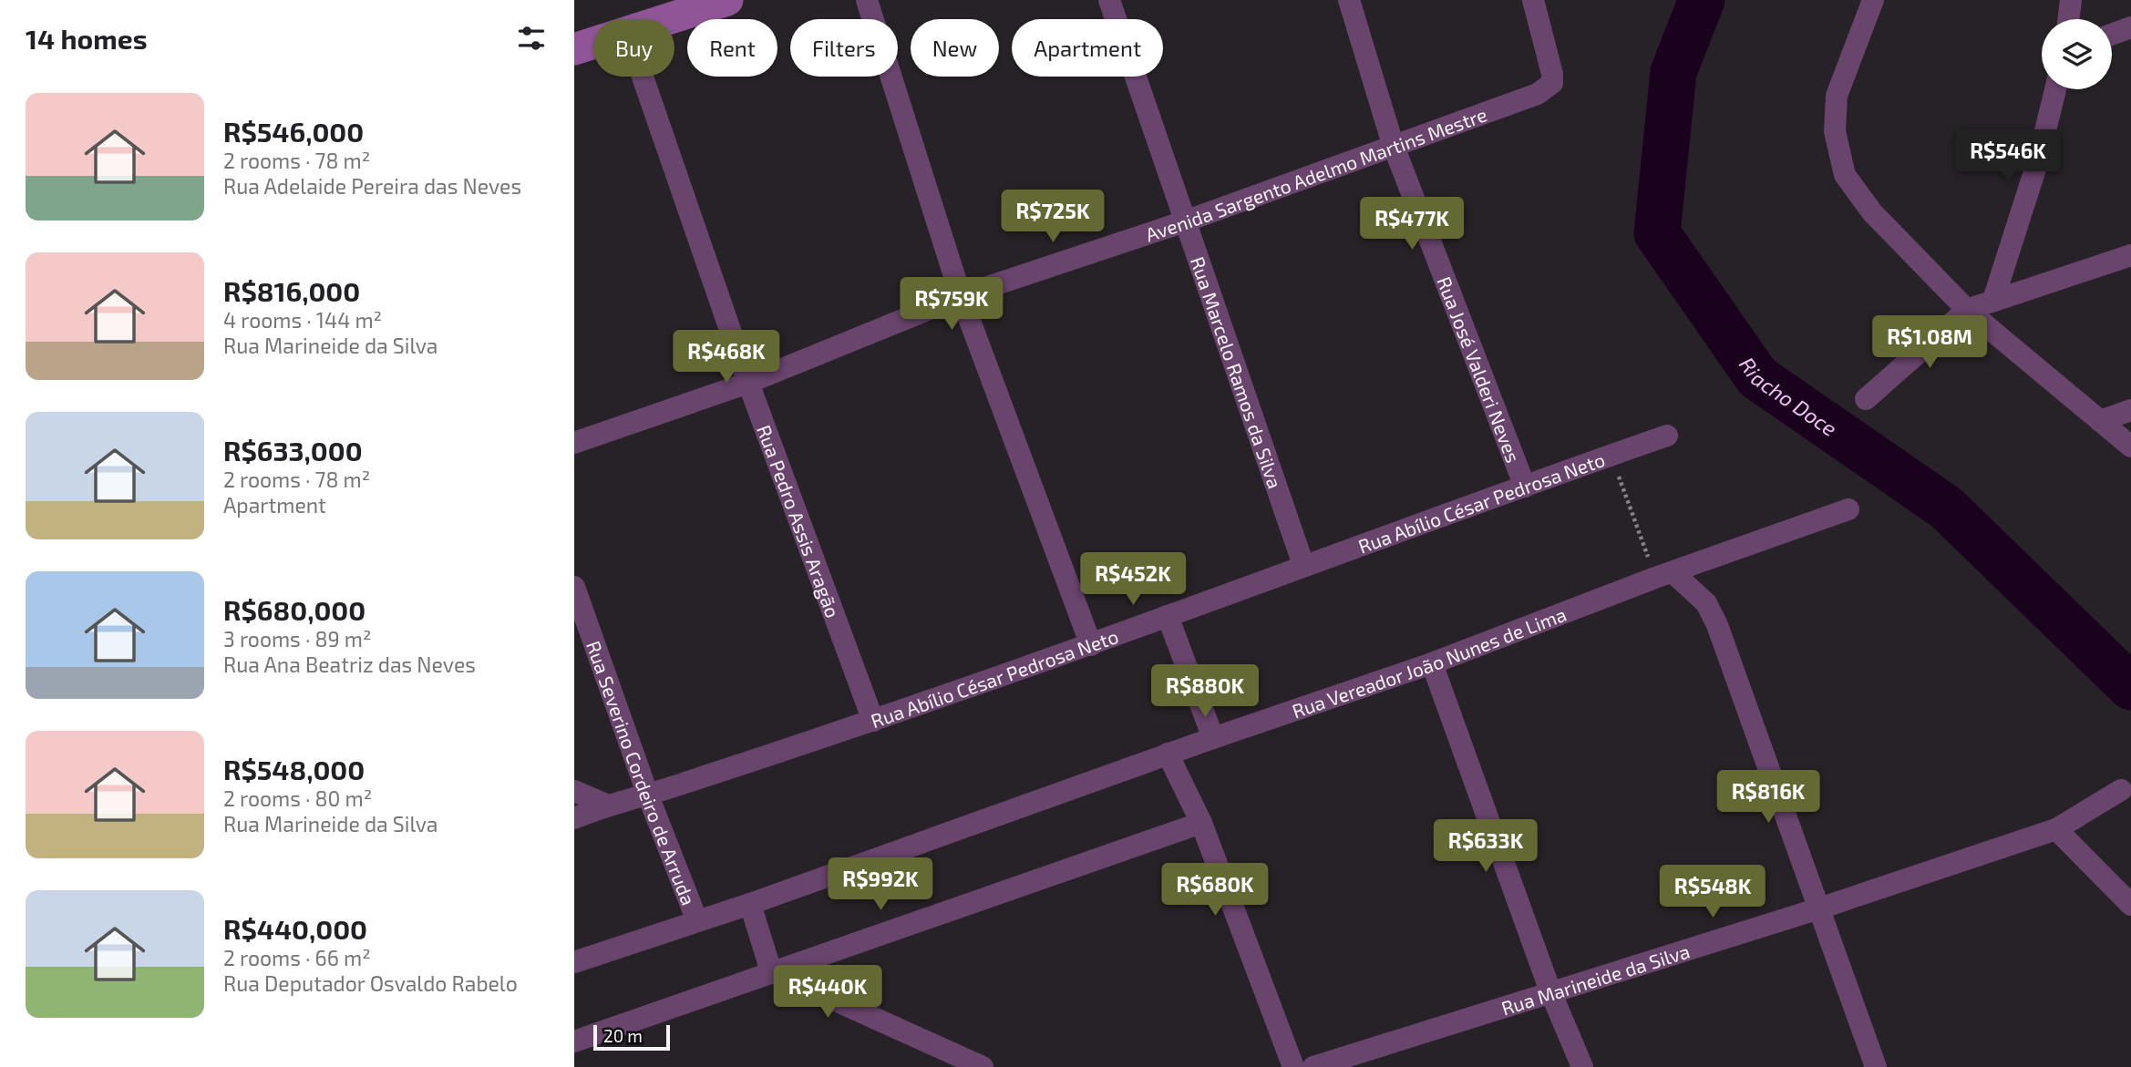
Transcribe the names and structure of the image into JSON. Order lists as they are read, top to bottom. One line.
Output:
{"streets":{"street":["Avenida Sargento Adelmo Martins Mestre","Rua José Valderi Neves","Rua Marcelo Ramos da Silva","Rua Abílio César Pedrosa Neto","Rua Pedro Assis Aragão","Rua Vereador João Nunes de Lima","Rua Severino Cordeiro de Arruda","Rua Marineide da Silva"]},"crossings":[["Avenida Sargento Adelmo Martins Mestre","Rua José Valderi Neves"],["Avenida Sargento Adelmo Martins Mestre","Rua Marcelo Ramos da Silva"],["Avenida Sargento Adelmo Martins Mestre","Rua Pedro Assis Aragão"],["Rua José Valderi Neves","Rua Abílio César Pedrosa Neto"],["Rua Marcelo Ramos da Silva","Rua Abílio César Pedrosa Neto"],["Rua Abílio César Pedrosa Neto","Rua Pedro Assis Aragão"],["Rua Abílio César Pedrosa Neto","Rua Severino Cordeiro de Arruda"],["Rua Vereador João Nunes de Lima","Rua Severino Cordeiro de Arruda"]],"water":["Riacho Doce"],"scale_bar":"20 m","page":{"heading":"14 homes","chip":["Buy","Rent","Filters","New","Apartment"],"list":[{"name":"R$546,000","note":"2 rooms · 78 m² · Rua Adelaide Pereira das Neves"},{"name":"R$816,000","note":"4 rooms · 144 m² · Rua Marineide da Silva"},{"name":"R$633,000","note":"2 rooms · 78 m² · Apartment"},{"name":"R$680,000","note":"3 rooms · 89 m² · Rua Ana Beatriz das Neves"},{"name":"R$548,000","note":"2 rooms · 80 m² · Rua Marineide da Silva"},{"name":"R$440,000","note":"2 rooms · 66 m² · Rua Deputador Osvaldo Rabelo"}],"price":["R$546K","R$725K","R$477K","R$759K","R$1.08M","R$468K","R$452K","R$880K","R$816K","R$633K","R$992K","R$680K","R$548K","R$440K"],"scale":"20 m"}}
